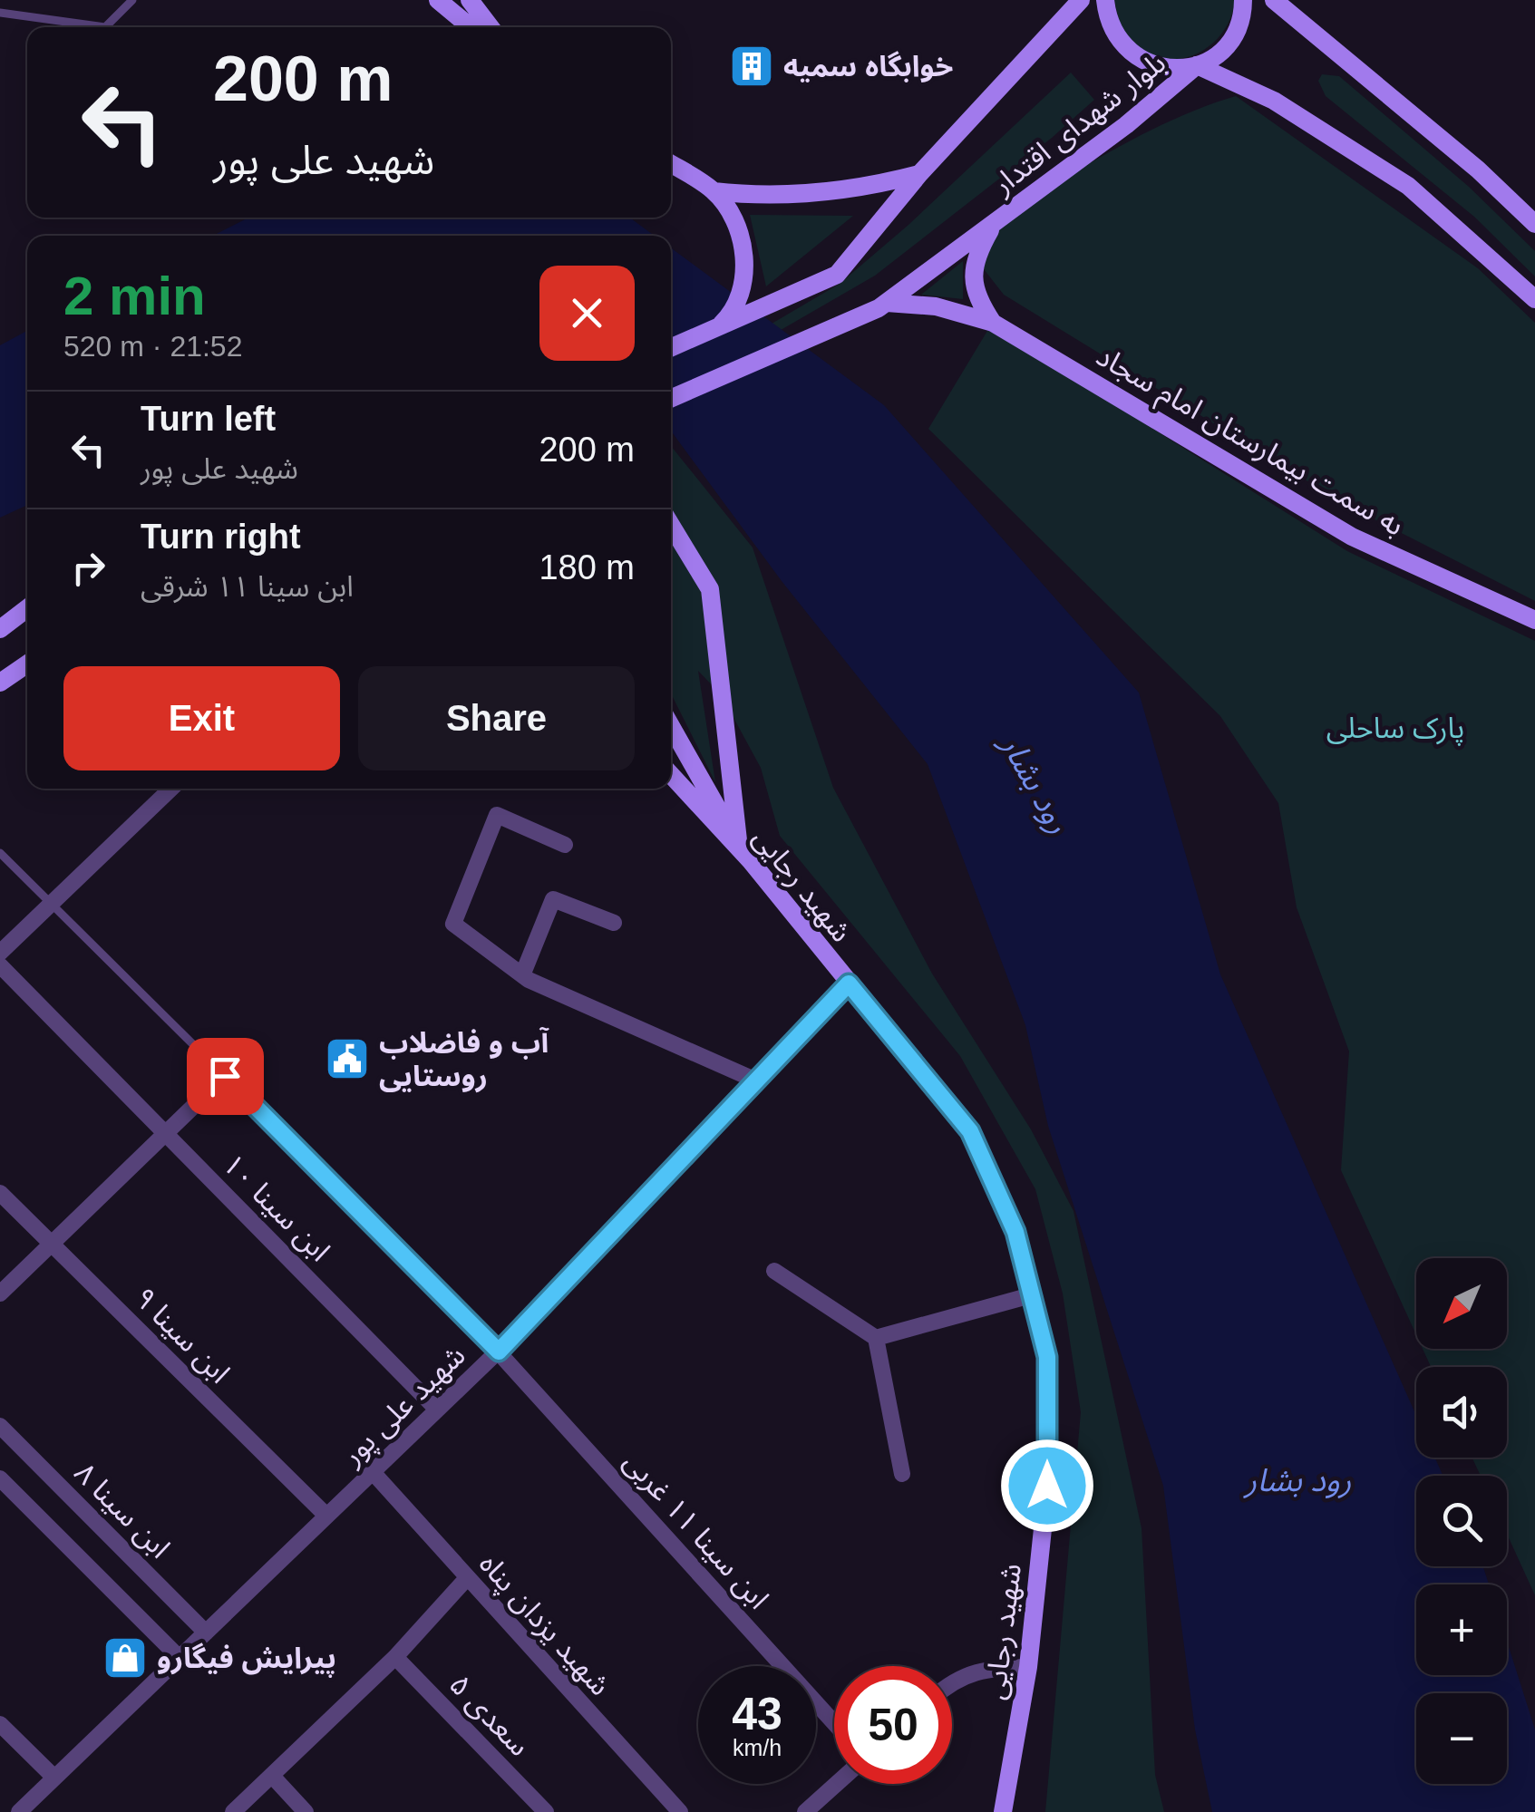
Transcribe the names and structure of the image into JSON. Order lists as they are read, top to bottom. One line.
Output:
{"streets":{"street":["بلوار شهدای اقتدار","به سمت بیمارستان امام سجاد","شهید رجایی","ابن سینا ۱۰","ابن سینا ۹","شهید علی پور","ابن سینا ۸","ابن سینا ۱۱ غربی","شهید یزدان پناه","سعدی ۵"]},"crossings":[["بلوار شهدای اقتدار","به سمت بیمارستان امام سجاد"],["شهید رجایی","شهید علی پور"],["ابن سینا ۱۰","شهید علی پور"],["ابن سینا ۹","شهید علی پور"],["شهید علی پور","ابن سینا ۸"],["شهید علی پور","ابن سینا ۱۱ غربی"],["شهید علی پور","شهید یزدان پناه"]],"water":["رود بشار"],"parks":["پارک ساحلی"],"places":{"building":["خوابگاه سمیه"],"public building":["آب و فاضلاب روستایی"],"shop":["پیرایش فیگارو"]},"north":"bottom left","page":{"turn":["200 m","شهید علی پور"],"heading":["2 min","520 m · 21:52"],"list":[{"name":"Turn left","note":"شهید علی پور","value":"200 m"},{"name":"Turn right","note":"ابن سینا ۱۱ شرقی","value":"180 m"}],"buttons":["Exit","Share"],"map_buttons":["+","−"],"speed":"43 km/h","limit":"50"}}
